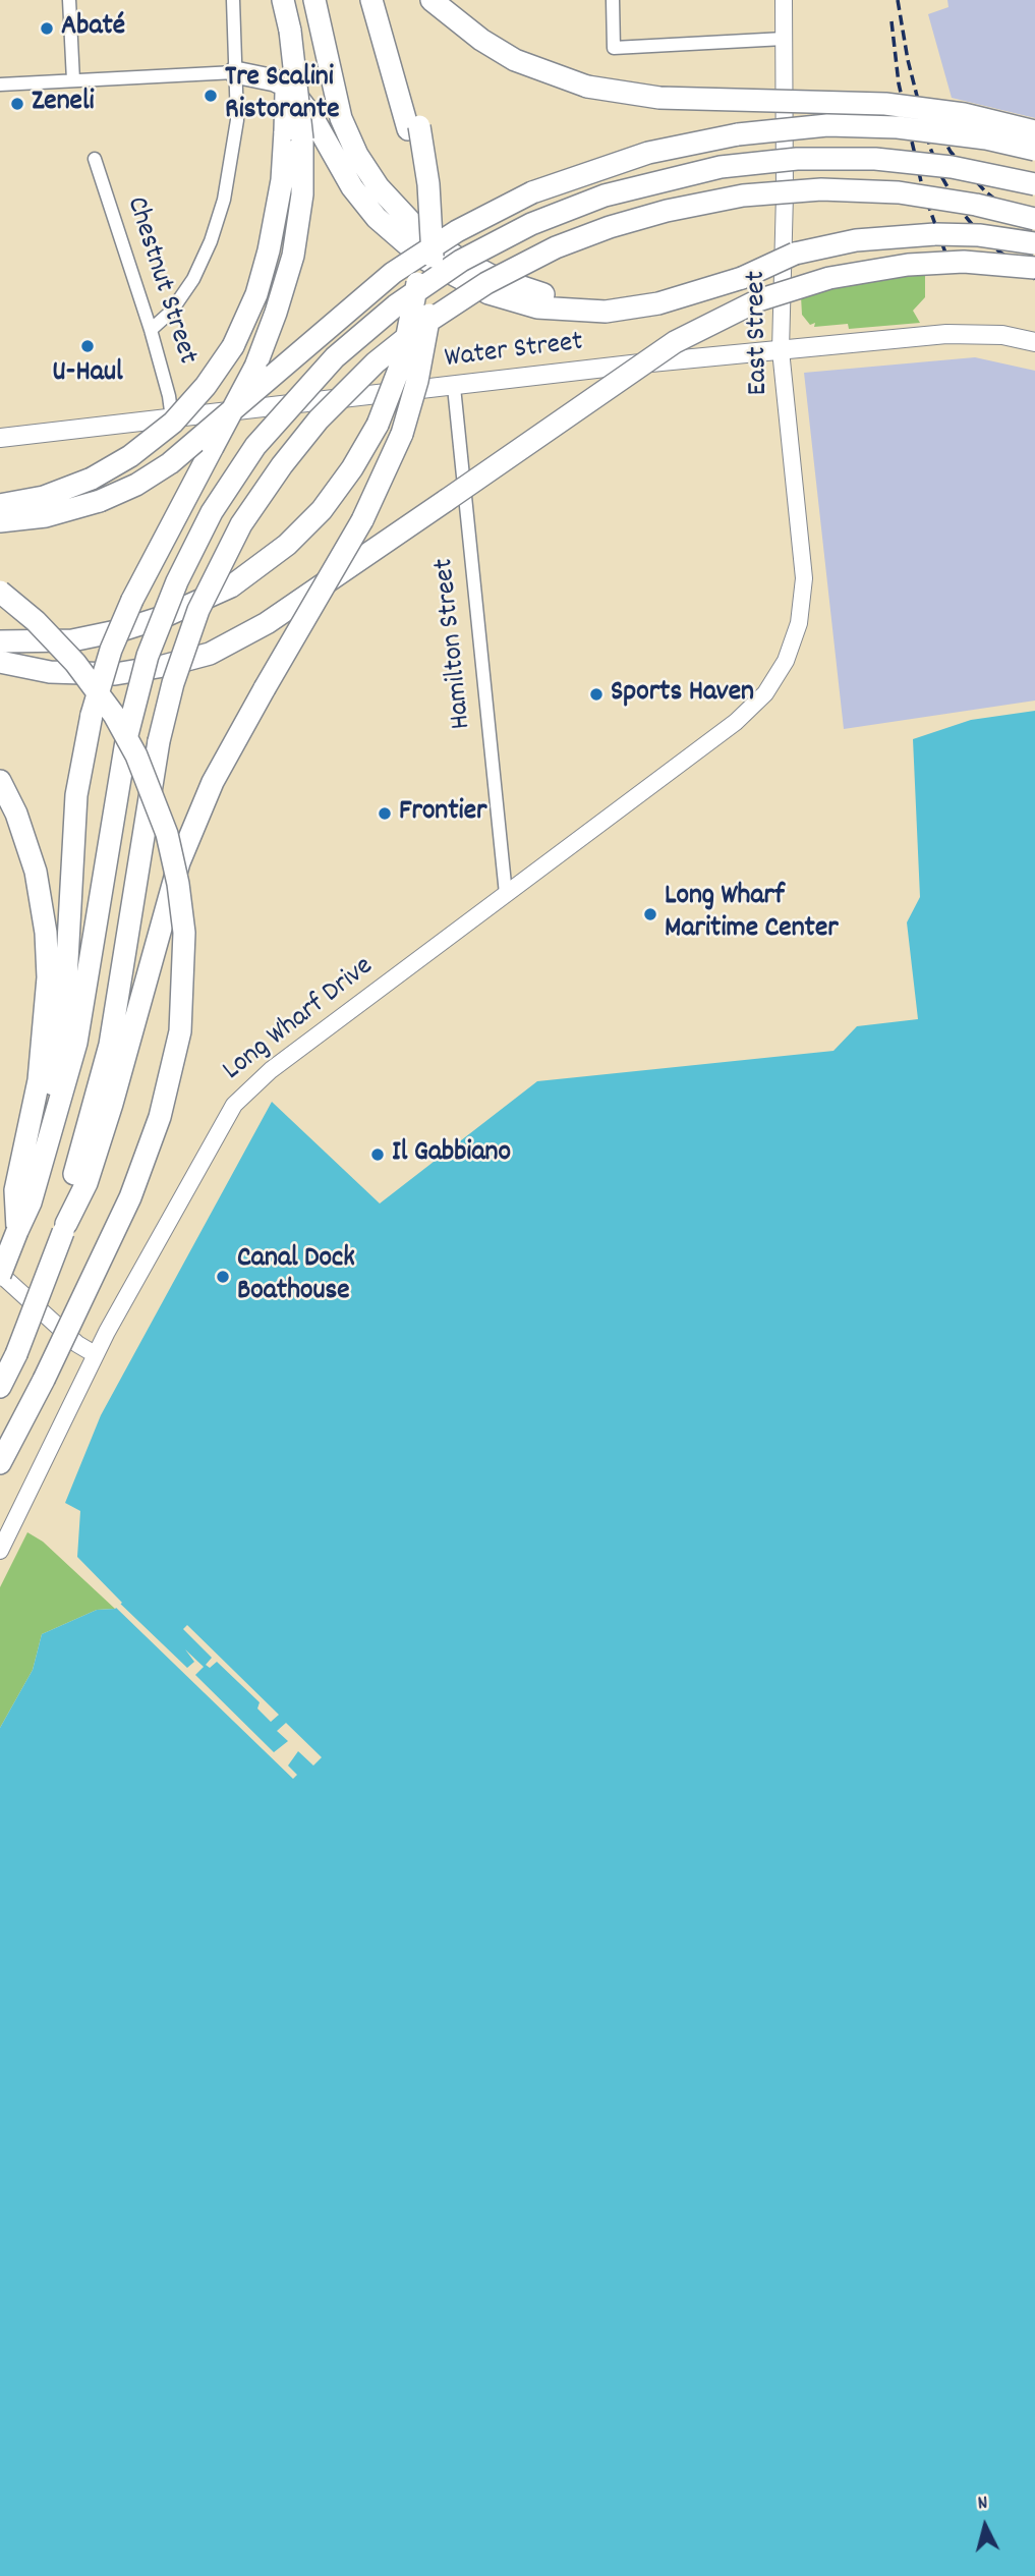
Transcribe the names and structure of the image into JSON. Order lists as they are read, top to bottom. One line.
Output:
{"streets":{"main road":["East Street","Water Street","Long Wharf Drive"],"street":["Chestnut Street","Hamilton Street"]},"crossings":[["Chestnut Street","Water Street"],["East Street","Water Street"],["East Street","Long Wharf Drive"],["Water Street","Hamilton Street"],["Hamilton Street","Long Wharf Drive"]],"places":["Abaté","Tre Scalini Ristorante","Zeneli","U-Haul","Sports Haven","Frontier","Long Wharf Maritime Center","Il Gabbiano","Canal Dock Boathouse"],"north":"top"}
